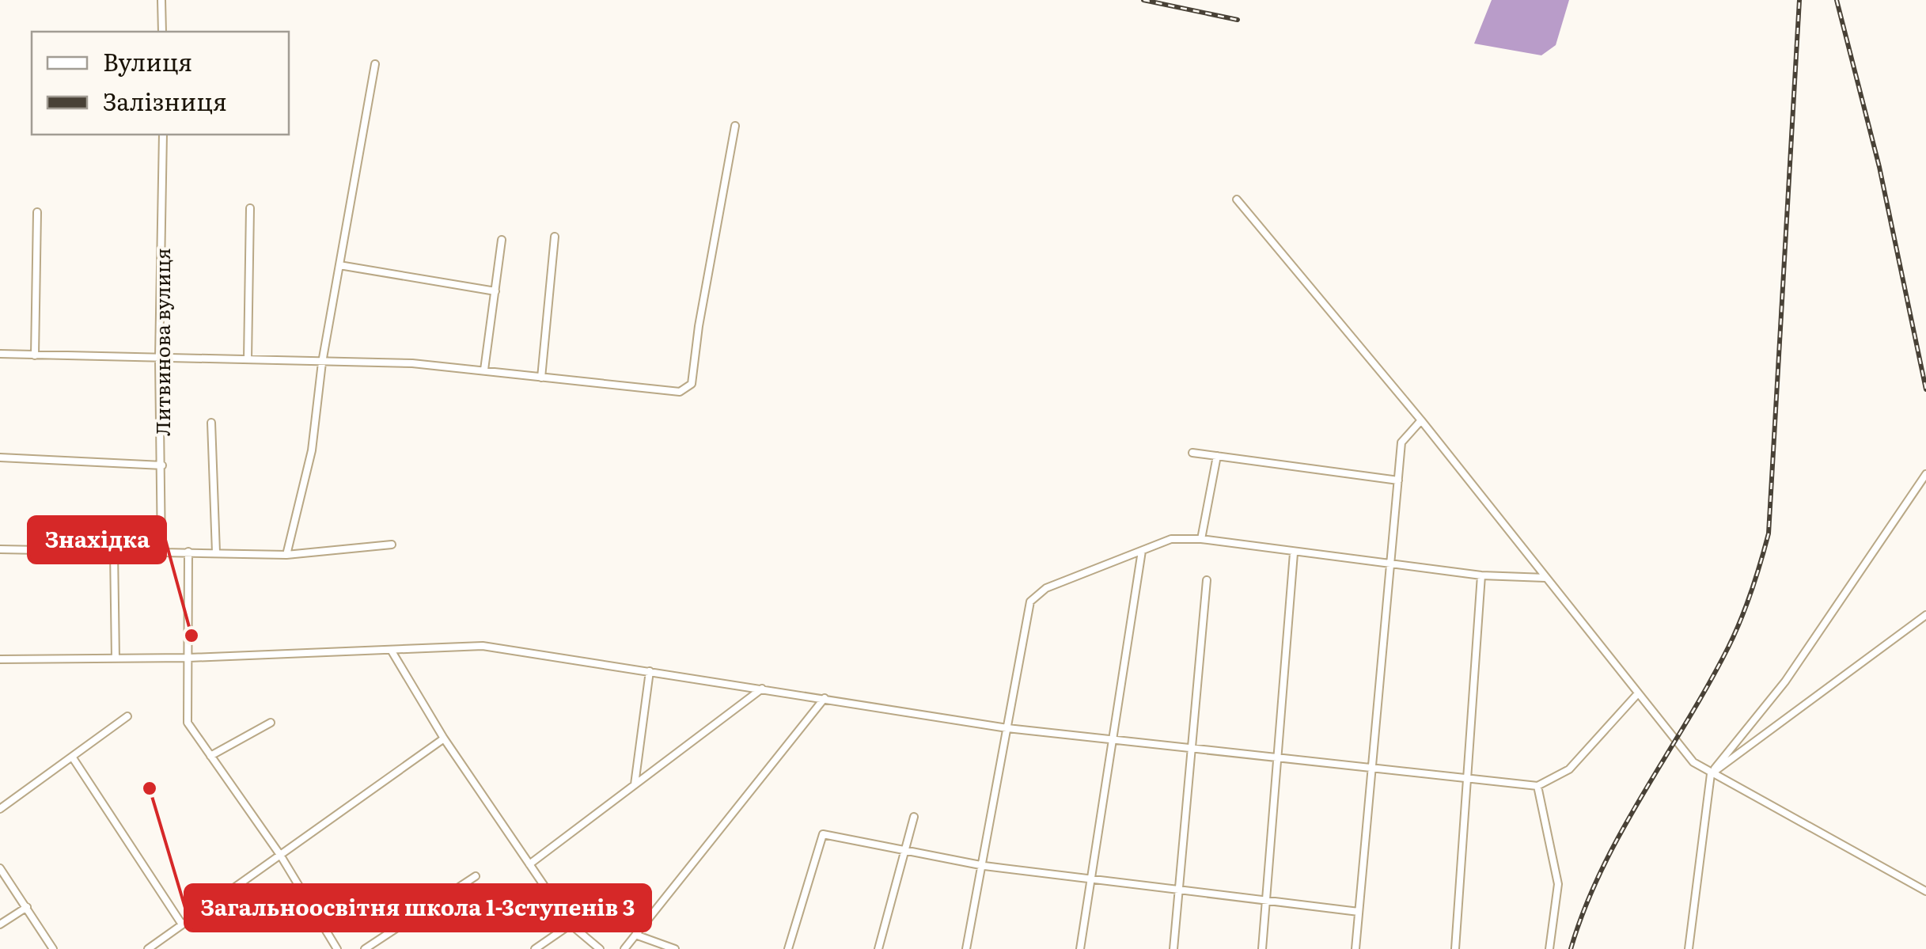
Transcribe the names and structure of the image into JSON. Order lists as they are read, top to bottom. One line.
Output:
{"streets":{"street":["Литвинова вулиця"]},"places":["Знахідка","Загальноосвiтня школа 1-3ступенiв 3"],"legend":["Вулиця","Залізниця"]}
